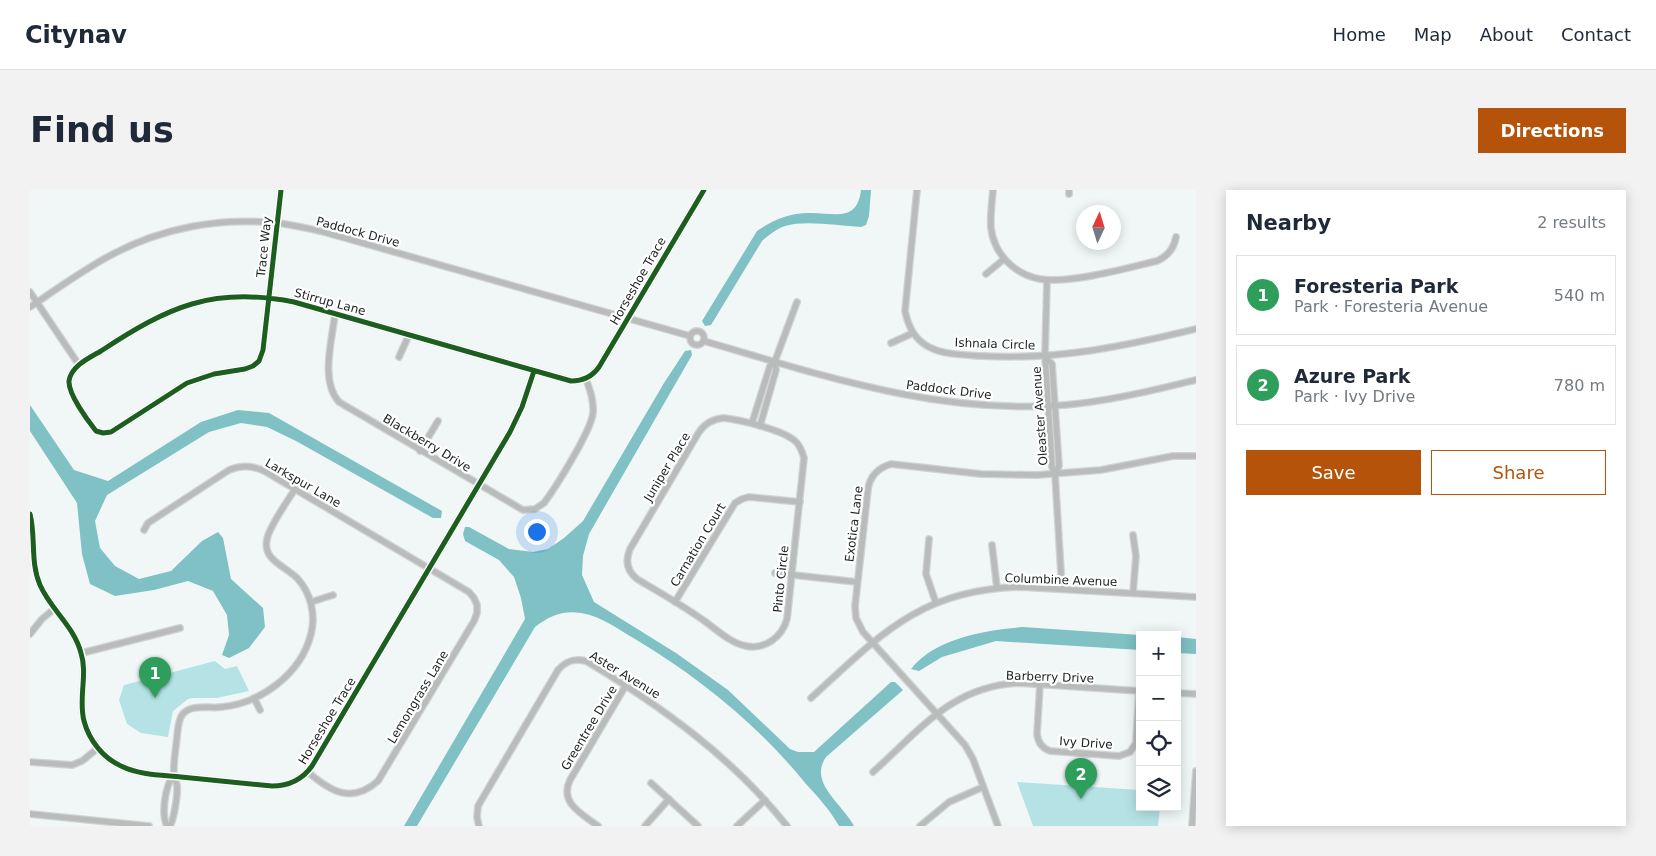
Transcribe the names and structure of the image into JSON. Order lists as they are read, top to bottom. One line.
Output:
{"streets":{"street":["Paddock Drive","Trace Way","Horseshoe Trace","Stirrup Lane","Ishnala Circle","Oleaster Avenue","Blackberry Drive","Juniper Place","Larkspur Lane","Exotica Lane","Carnation Court","Pinto Circle","Columbine Avenue","Aster Avenue","Barberry Drive","Lemongrass Lane","Greentree Drive","Ivy Drive"]},"crossings":[["Paddock Drive","Trace Way"],["Paddock Drive","Horseshoe Trace"],["Paddock Drive","Oleaster Avenue"],["Trace Way","Stirrup Lane"],["Horseshoe Trace","Stirrup Lane"],["Horseshoe Trace","Blackberry Drive"],["Horseshoe Trace","Larkspur Lane"],["Horseshoe Trace","Lemongrass Lane"],["Stirrup Lane","Blackberry Drive"],["Ishnala Circle","Oleaster Avenue"],["Oleaster Avenue","Exotica Lane"],["Oleaster Avenue","Columbine Avenue"],["Juniper Place","Pinto Circle"],["Larkspur Lane","Lemongrass Lane"],["Exotica Lane","Columbine Avenue"],["Exotica Lane","Barberry Drive"],["Carnation Court","Pinto Circle"],["Aster Avenue","Greentree Drive"],["Barberry Drive","Ivy Drive"]],"north":"top","page":{"header":"Citynav","nav":["Home","Map","About","Contact"],"buttons":["Directions",["Save","Share"]],"title":"Find us","heading":["Nearby","2 results"],"list":[{"mark":"1","name":"Foresteria Park","note":"Park · Foresteria Avenue","value":"540 m"},{"mark":"2","name":"Azure Park","note":"Park · Ivy Drive","value":"780 m"}],"map_buttons":["+","−"],"pins":["1","2"]}}
